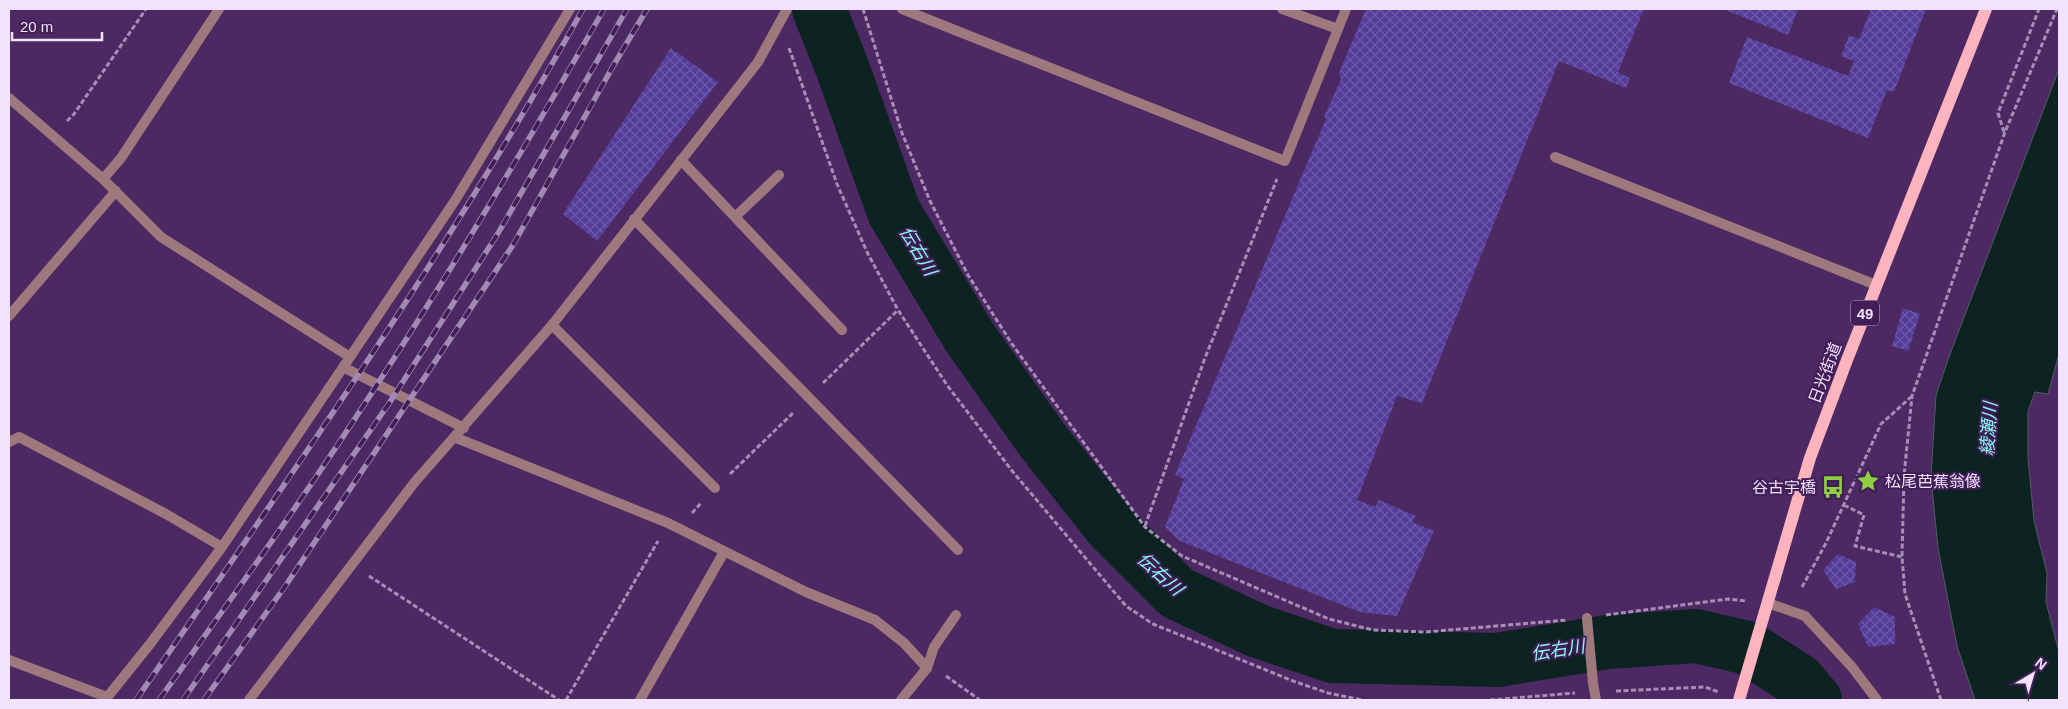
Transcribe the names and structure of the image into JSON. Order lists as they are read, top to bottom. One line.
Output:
{"streets":{"main road":["49","日光街道"]},"water":["伝右川","綾瀬川"],"places":{"place":["松尾芭蕉翁像"],"bus stop":["谷古宇橋"]},"scale_bar":"20 m","north":"top right"}
